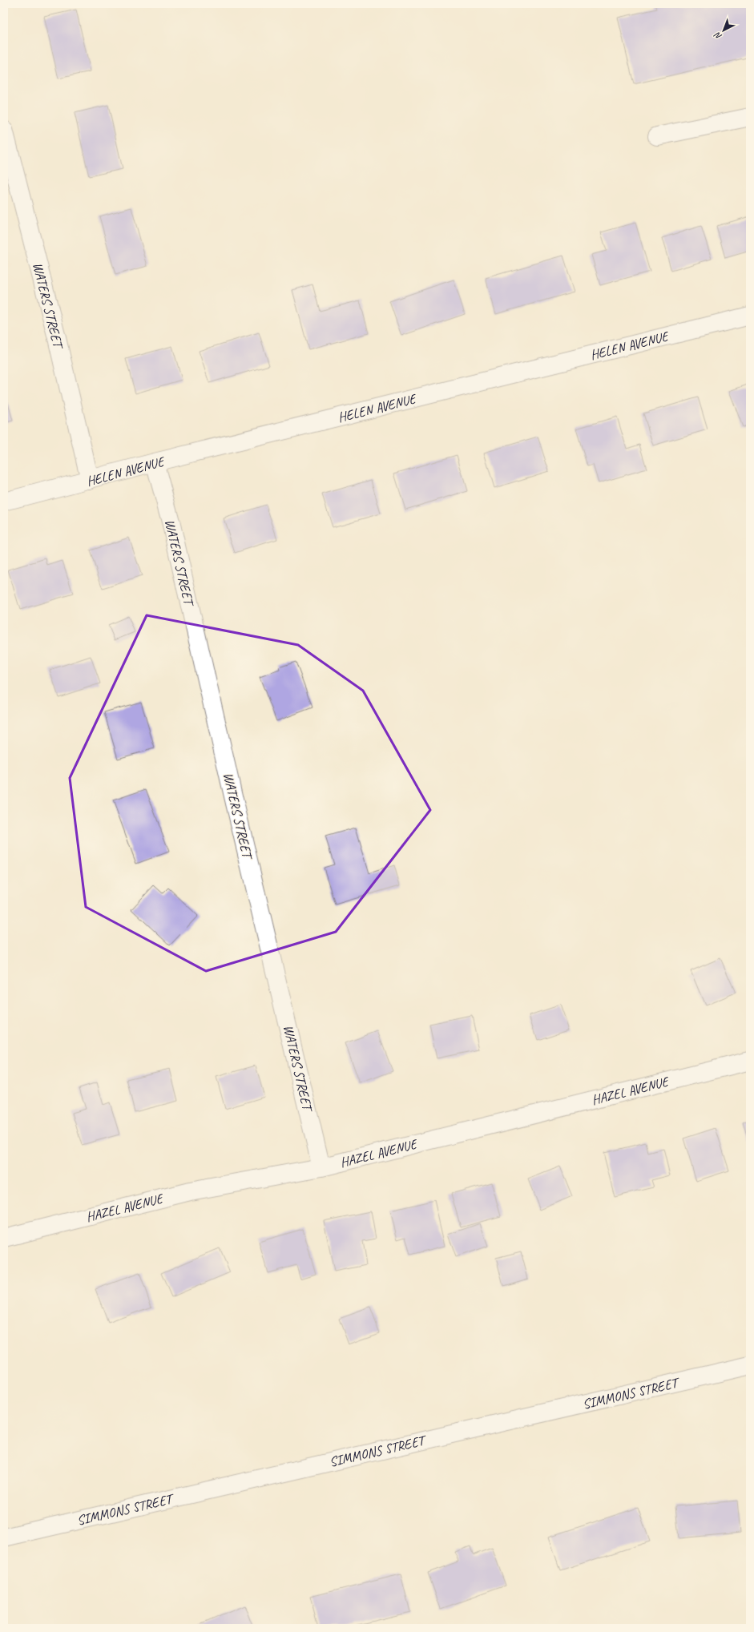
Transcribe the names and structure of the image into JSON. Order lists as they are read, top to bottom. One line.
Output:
{"streets":{"street":["WATERS STREET","HELEN AVENUE","HAZEL AVENUE","SIMMONS STREET"]},"crossings":[["WATERS STREET","HELEN AVENUE"],["WATERS STREET","HAZEL AVENUE"]],"north":"bottom left"}
